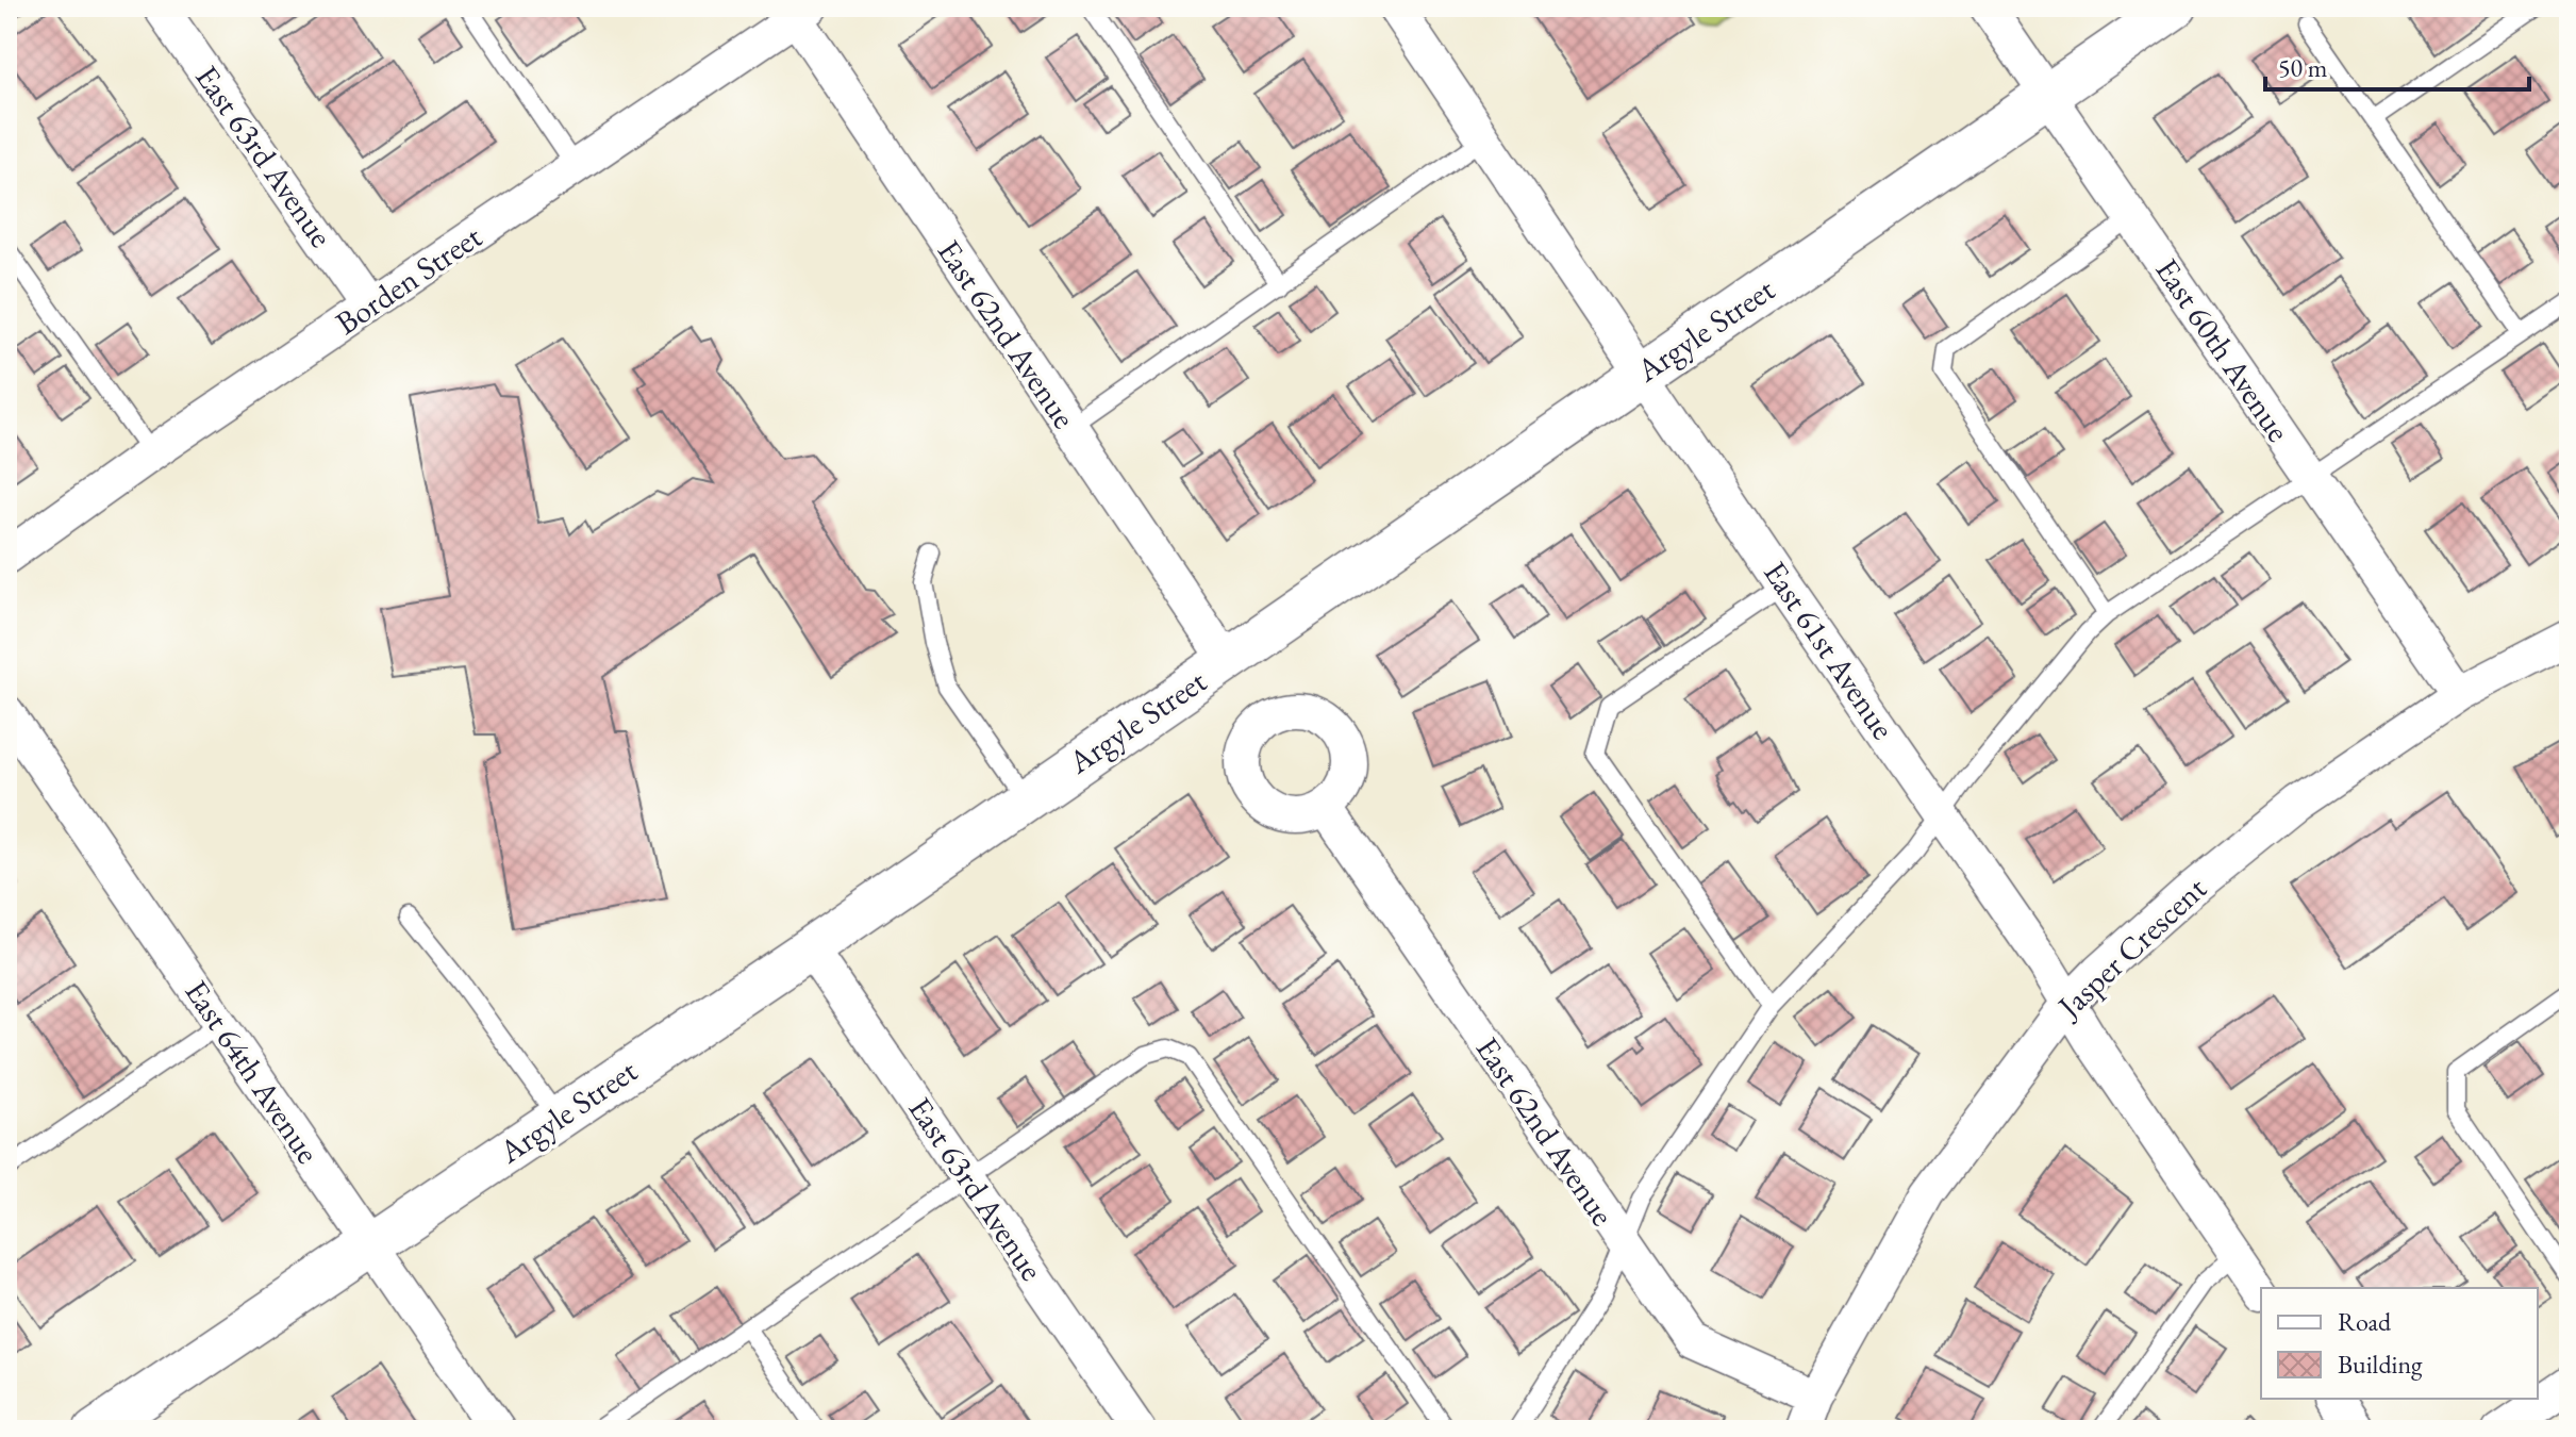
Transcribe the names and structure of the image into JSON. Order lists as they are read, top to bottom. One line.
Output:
{"streets":{"street":["East 63rd Avenue","Borden Street","Argyle Street","East 62nd Avenue","East 60th Avenue","East 61st Avenue","Jasper Crescent","East 64th Avenue"]},"crossings":[["East 63rd Avenue","Borden Street"],["East 63rd Avenue","Argyle Street"],["Borden Street","East 62nd Avenue"],["Argyle Street","East 62nd Avenue"],["Argyle Street","East 60th Avenue"],["Argyle Street","East 61st Avenue"],["Argyle Street","East 64th Avenue"],["East 62nd Avenue","Jasper Crescent"],["East 60th Avenue","Jasper Crescent"],["East 61st Avenue","Jasper Crescent"]],"legend":["Road","Building"],"scale_bar":"50 m"}
